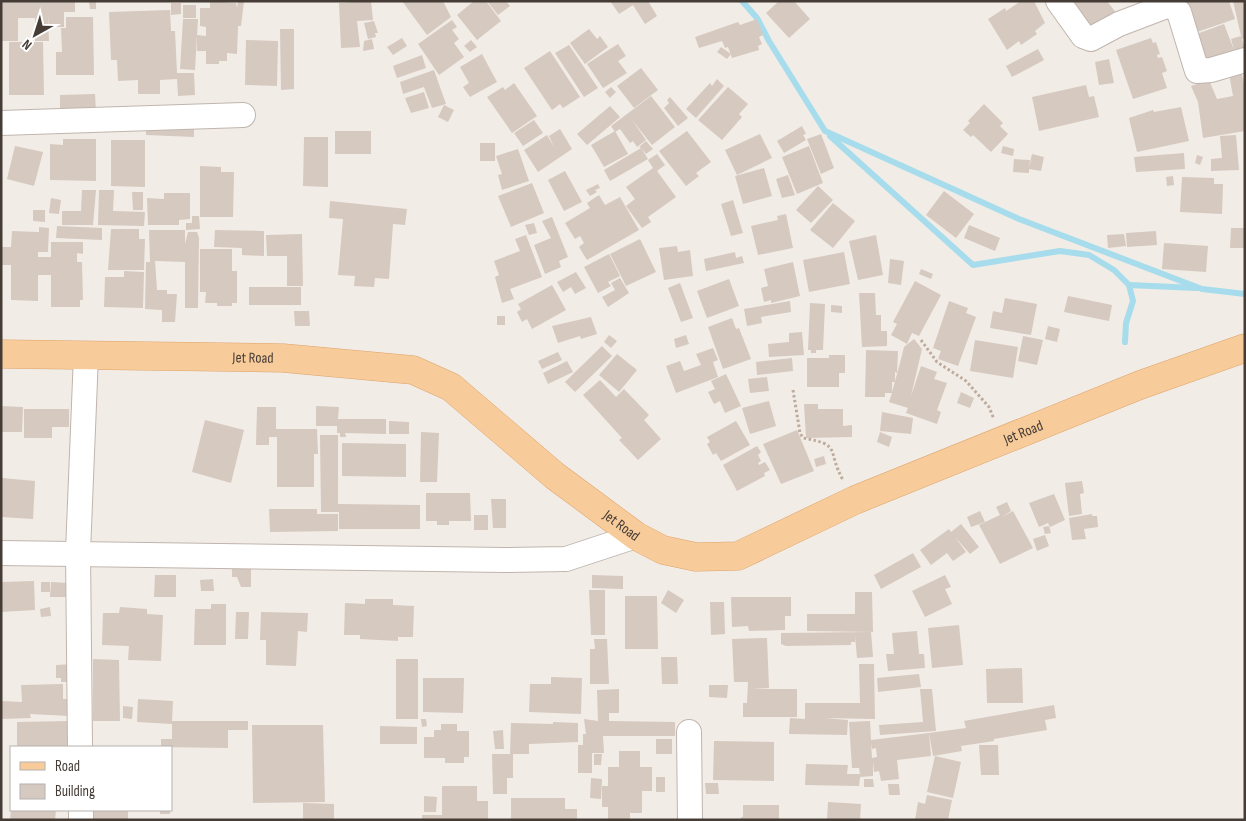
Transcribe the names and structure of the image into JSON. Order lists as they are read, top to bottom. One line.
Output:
{"streets":{"main road":["Jet Road"]},"legend":["Road","Building"],"north":"bottom left"}
